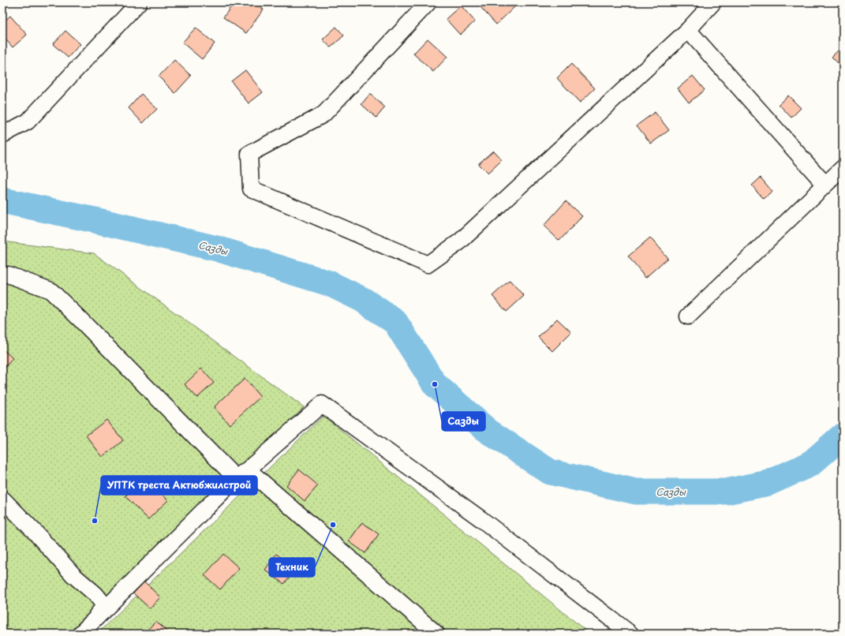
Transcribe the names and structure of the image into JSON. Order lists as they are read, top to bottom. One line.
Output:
{"water":["Сазды"],"places":["Сазды","УПТК треста Актюбжилстрой","Техник"]}
